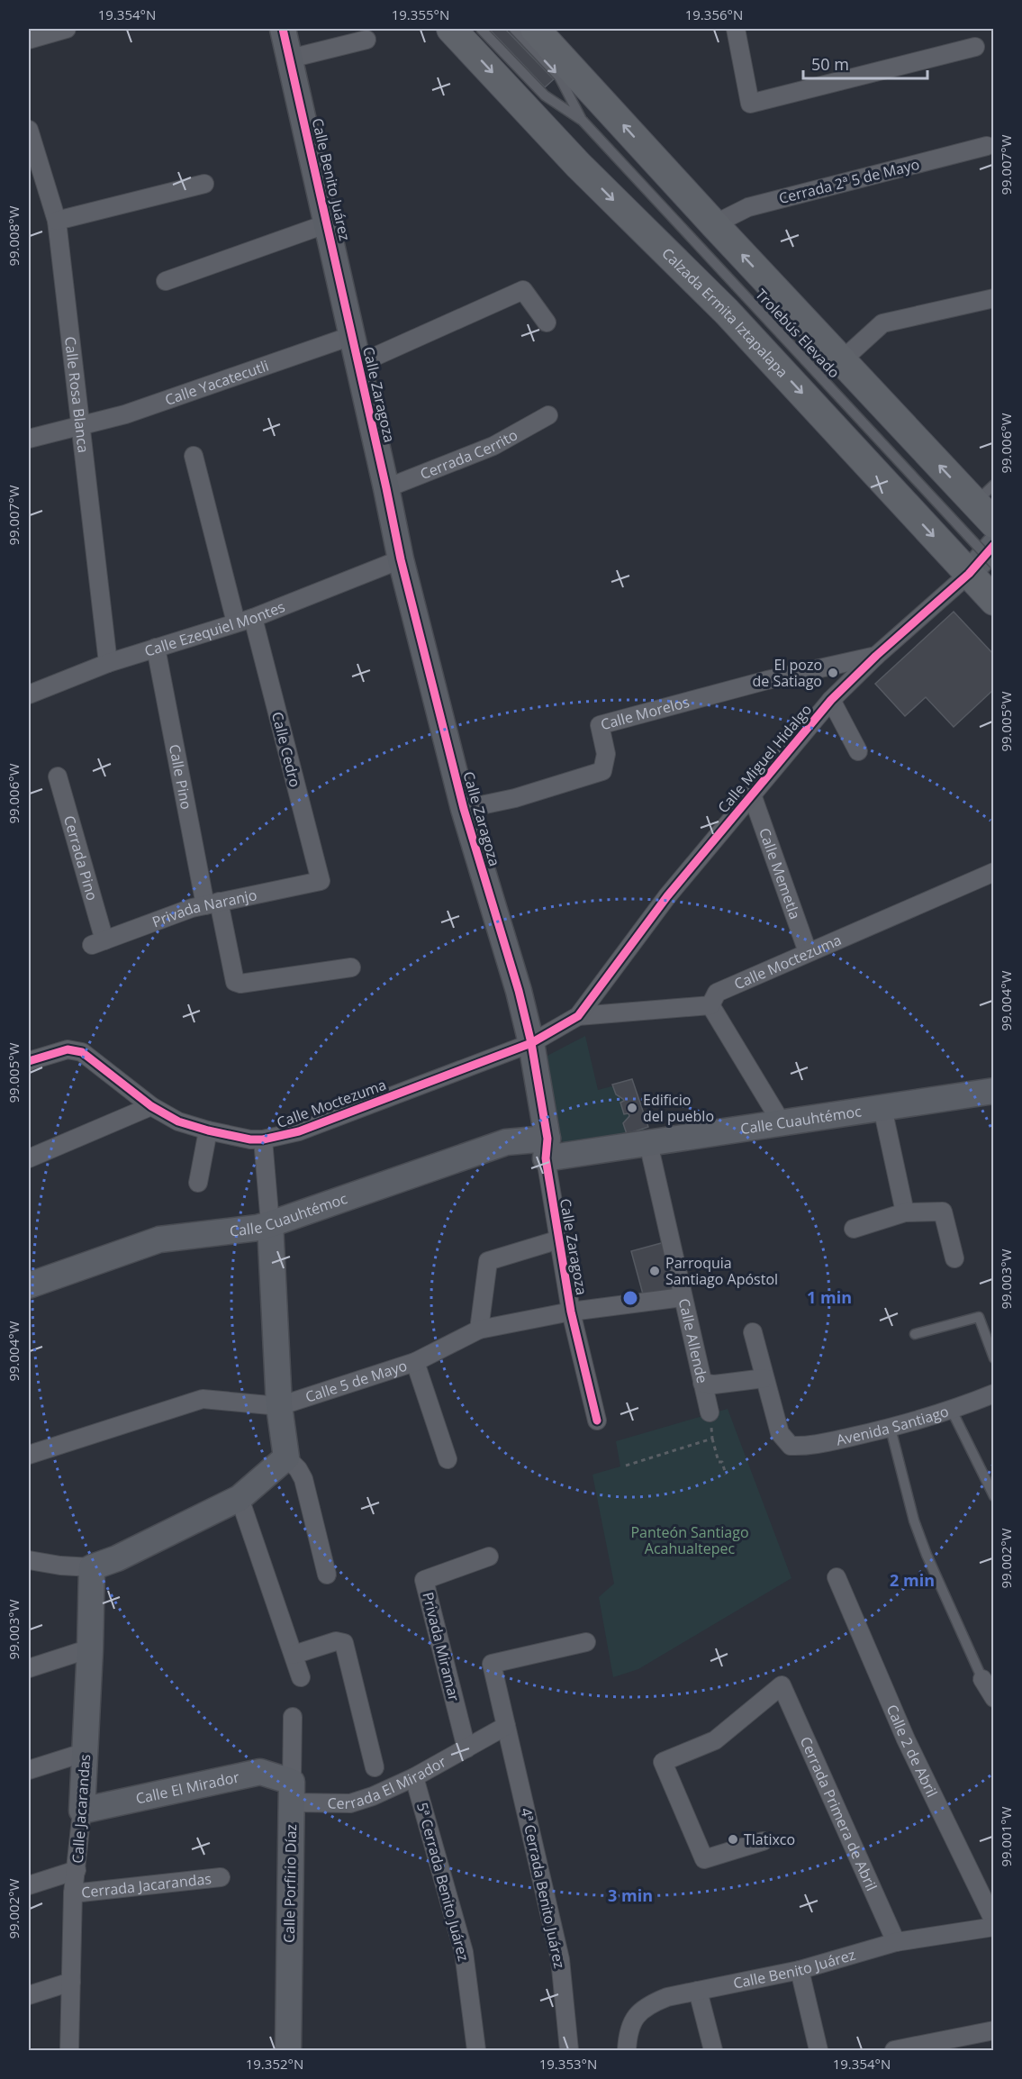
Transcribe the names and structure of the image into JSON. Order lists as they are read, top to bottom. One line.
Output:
{"streets":{"main road":["Calzada Ermita Iztapalapa"],"street":["Calle Benito Juárez","Cerrada 2ª 5 de Mayo","Calle Yacatecutli","Calle Rosa Blanca","Calle Zaragoza","Cerrada Cerrito","Calle Ezequiel Montes","Calle Morelos","Calle Cedro","Calle Miguel Hidalgo","Calle Pino","Cerrada Pino","Calle Memetla","Privada Naranjo","Calle Moctezuma","Calle Cuauhtémoc","Calle Allende","Calle 5 de Mayo","Avenida Santiago","Privada Miramar","Calle 2 de Abril","Cerrada El Mirador","Calle El Mirador","Calle Jacarandas","Cerrada Primera de Abril","5ª Cerrada Benito Juárez","Calle Porfirio Díaz","Cerrada Jacarandas","4ª Cerrada Benito Juárez"],"lane":["Trolebús Elevado"]},"crossings":[["Calle Benito Juárez","Calle Yacatecutli"],["Calle Benito Juárez","Calle Zaragoza"],["Calle Benito Juárez","Cerrada Primera de Abril"],["Calzada Ermita Iztapalapa","Trolebús Elevado"],["Calzada Ermita Iztapalapa","Calle Miguel Hidalgo"],["Trolebús Elevado","Calle Miguel Hidalgo"],["Calle Yacatecutli","Calle Rosa Blanca"],["Calle Yacatecutli","Calle Zaragoza"],["Calle Rosa Blanca","Calle Ezequiel Montes"],["Calle Zaragoza","Cerrada Cerrito"],["Calle Zaragoza","Calle Ezequiel Montes"],["Calle Zaragoza","Calle Morelos"],["Calle Zaragoza","Calle Miguel Hidalgo"],["Calle Zaragoza","Calle Moctezuma"],["Calle Zaragoza","Calle Cuauhtémoc"],["Calle Zaragoza","Calle 5 de Mayo"],["Calle Ezequiel Montes","Calle Cedro"],["Calle Ezequiel Montes","Calle Pino"],["Calle Morelos","Calle Miguel Hidalgo"],["Calle Cedro","Privada Naranjo"],["Calle Miguel Hidalgo","Calle Memetla"],["Calle Miguel Hidalgo","Calle Moctezuma"],["Calle Pino","Privada Naranjo"],["Cerrada Pino","Privada Naranjo"],["Calle Memetla","Calle Moctezuma"],["Calle Cuauhtémoc","Calle Allende"],["Calle Allende","Calle 5 de Mayo"],["Privada Miramar","Cerrada El Mirador"],["Cerrada El Mirador","Calle El Mirador"],["Cerrada El Mirador","5ª Cerrada Benito Juárez"],["Cerrada El Mirador","Calle Porfirio Díaz"],["Cerrada El Mirador","4ª Cerrada Benito Juárez"],["Calle El Mirador","Calle Jacarandas"],["Calle El Mirador","Calle Porfirio Díaz"],["Calle Jacarandas","Cerrada Jacarandas"]],"parks":["Panteón Santiago Acahualtepec"],"places":["El pozo de Satiago","Edificio del pueblo","Parroquia Santiago Apóstol","Tlatixco"],"scale_bar":"50 m","coordinates":["19.354°N","19.355°N","19.356°N","99.007°W","99.008°W","99.006°W","99.005°W","99.004°W","99.003°W","99.002°W","99.001°W","19.352°N","19.353°N"],"rings":["1 min","2 min","3 min"]}
